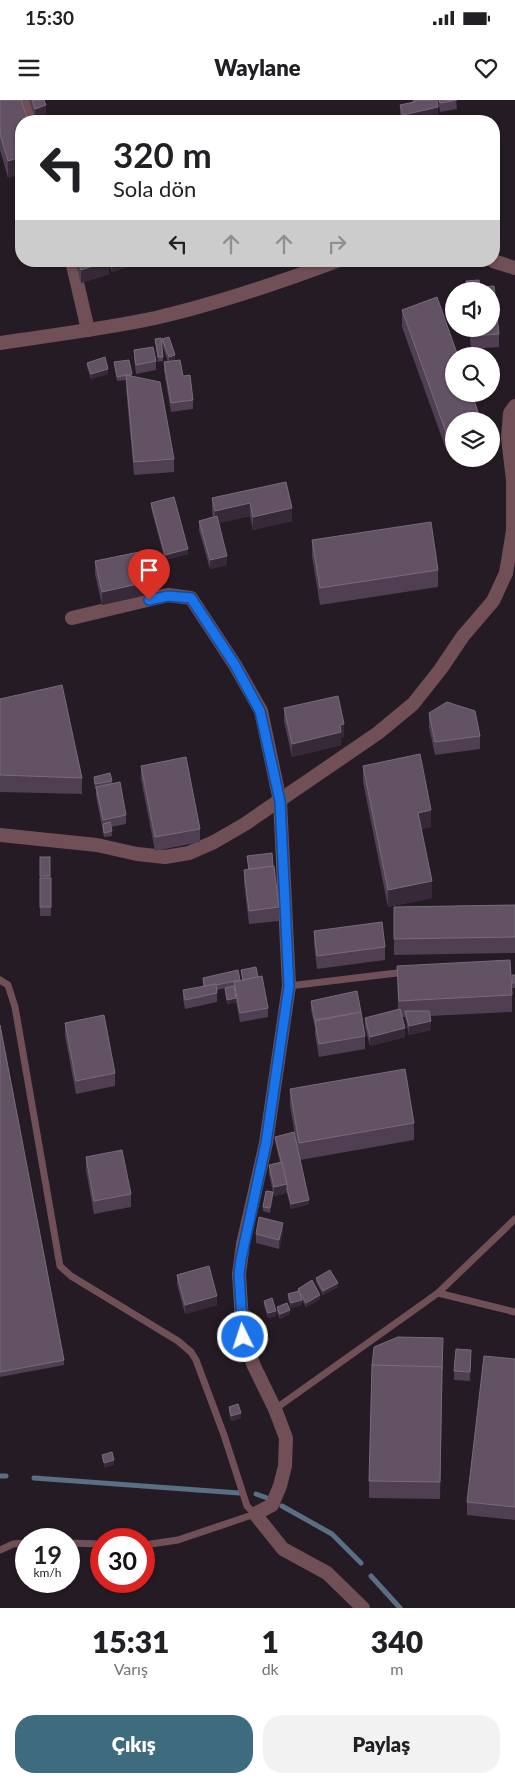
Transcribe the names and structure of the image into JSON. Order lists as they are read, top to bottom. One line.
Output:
{"page":{"status":"15:30","header":"Waylane","turn":["320 m","Sola dön"],"speed":"19 km/h","limit":"30","eta":["15:31","Varış","1","dk","340","m"],"buttons":["Çıkış","Paylaş"]}}
